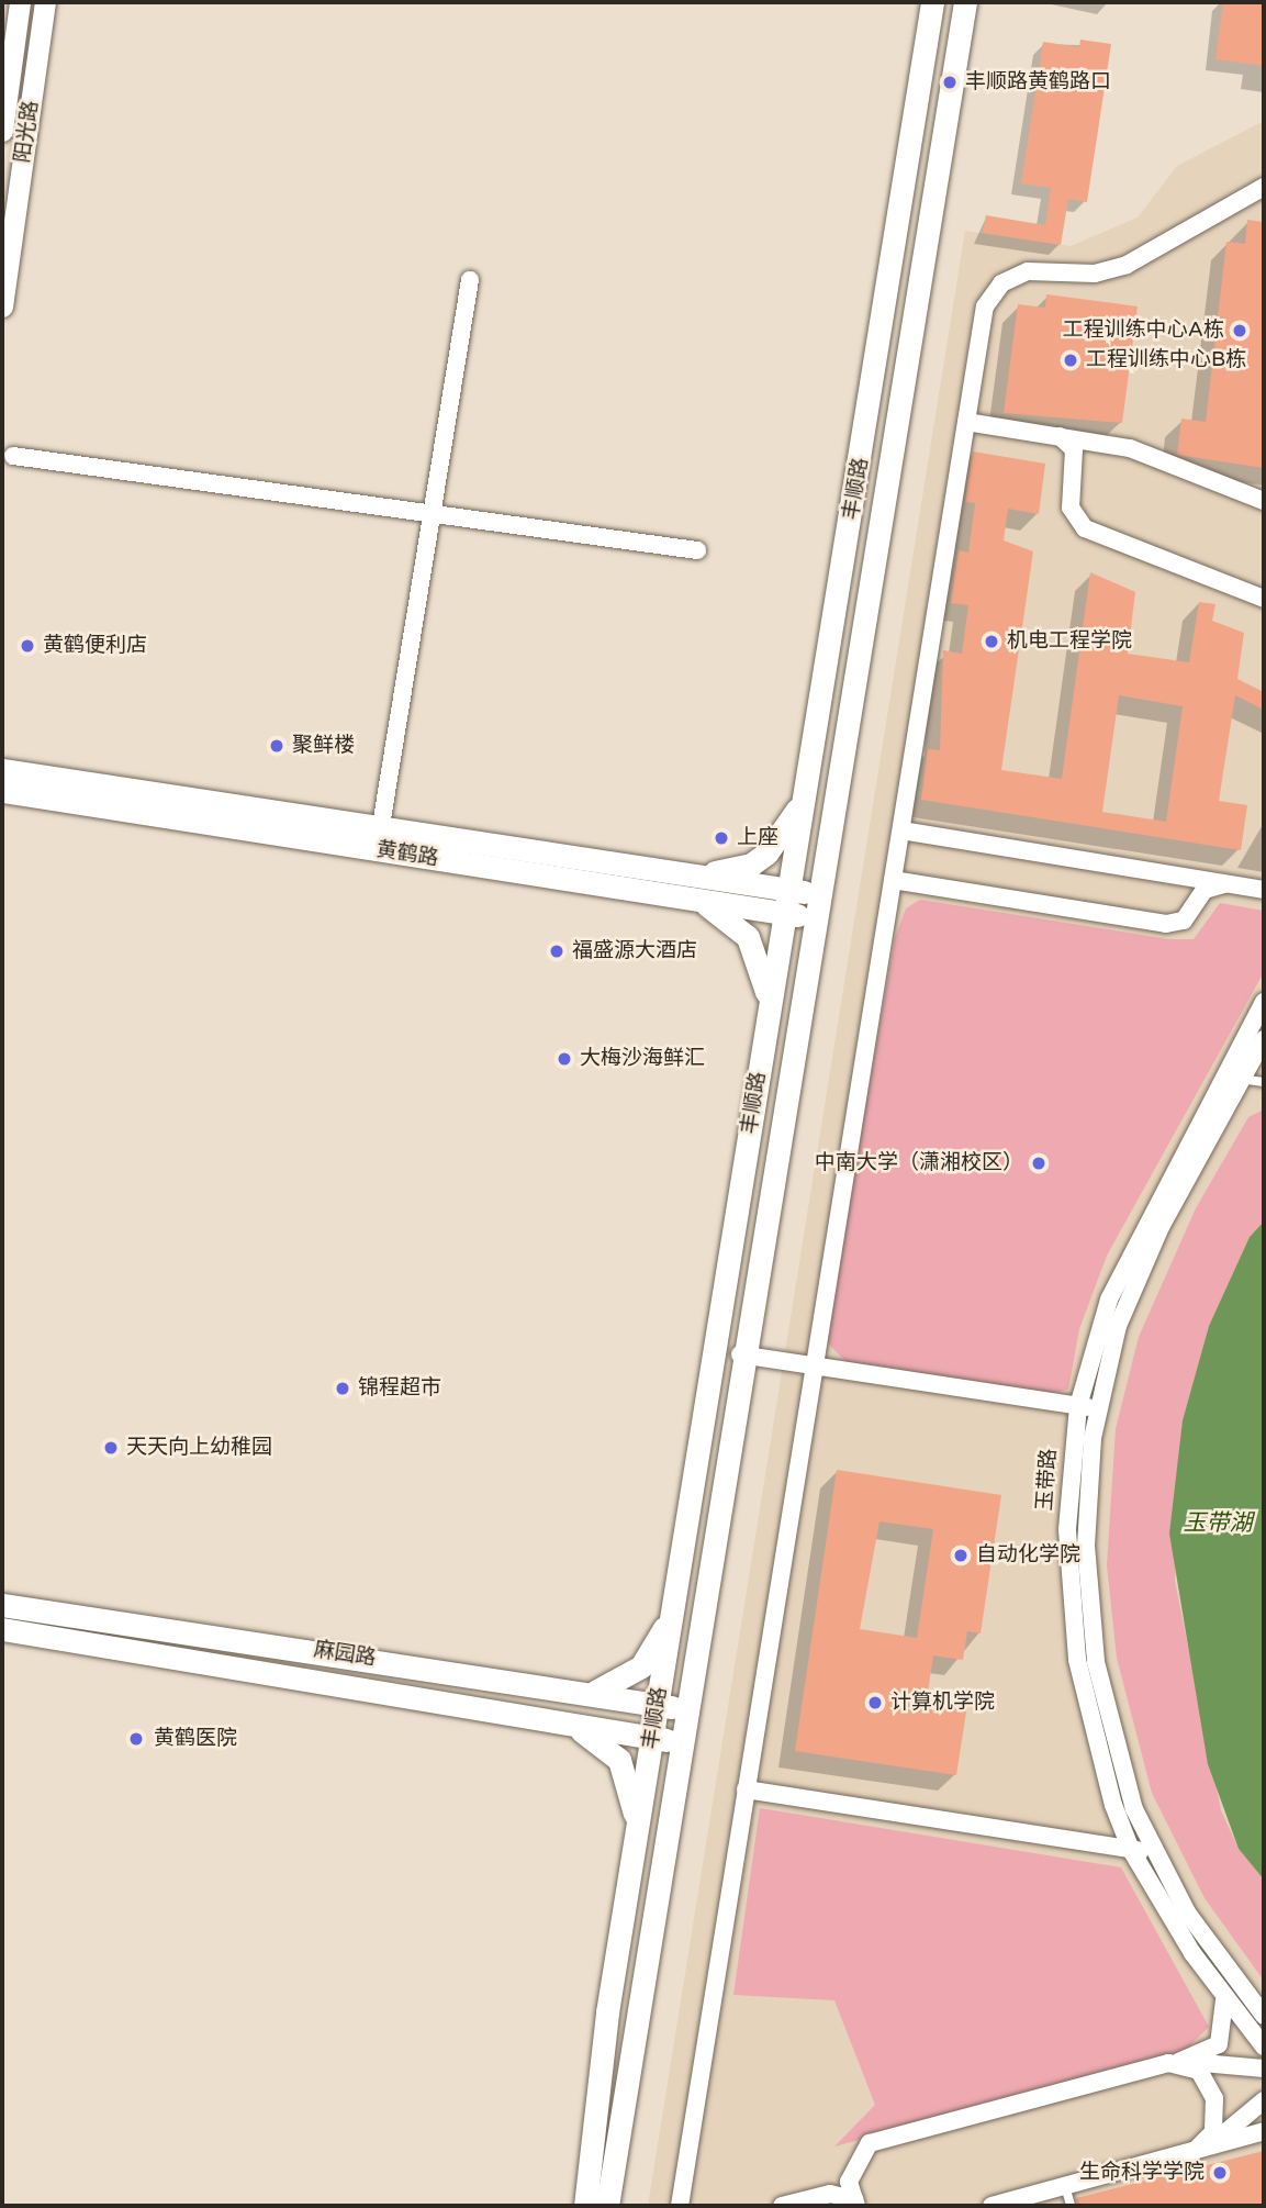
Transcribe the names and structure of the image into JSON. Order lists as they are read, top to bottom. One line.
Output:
{"streets":{"main road":["丰顺路","黄鹤路","麻园路"],"street":["阳光路","玉带路"]},"crossings":[["丰顺路","黄鹤路"],["丰顺路","麻园路"]],"water":["玉带湖"],"places":["丰顺路黄鹤路口","工程训练中心A栋","工程训练中心B栋","机电工程学院","黄鹤便利店","聚鲜楼","上座","福盛源大酒店","大梅沙海鲜汇","中南大学（潇湘校区）","锦程超市","天天向上幼稚园","自动化学院","计算机学院","黄鹤医院","生命科学学院"]}
